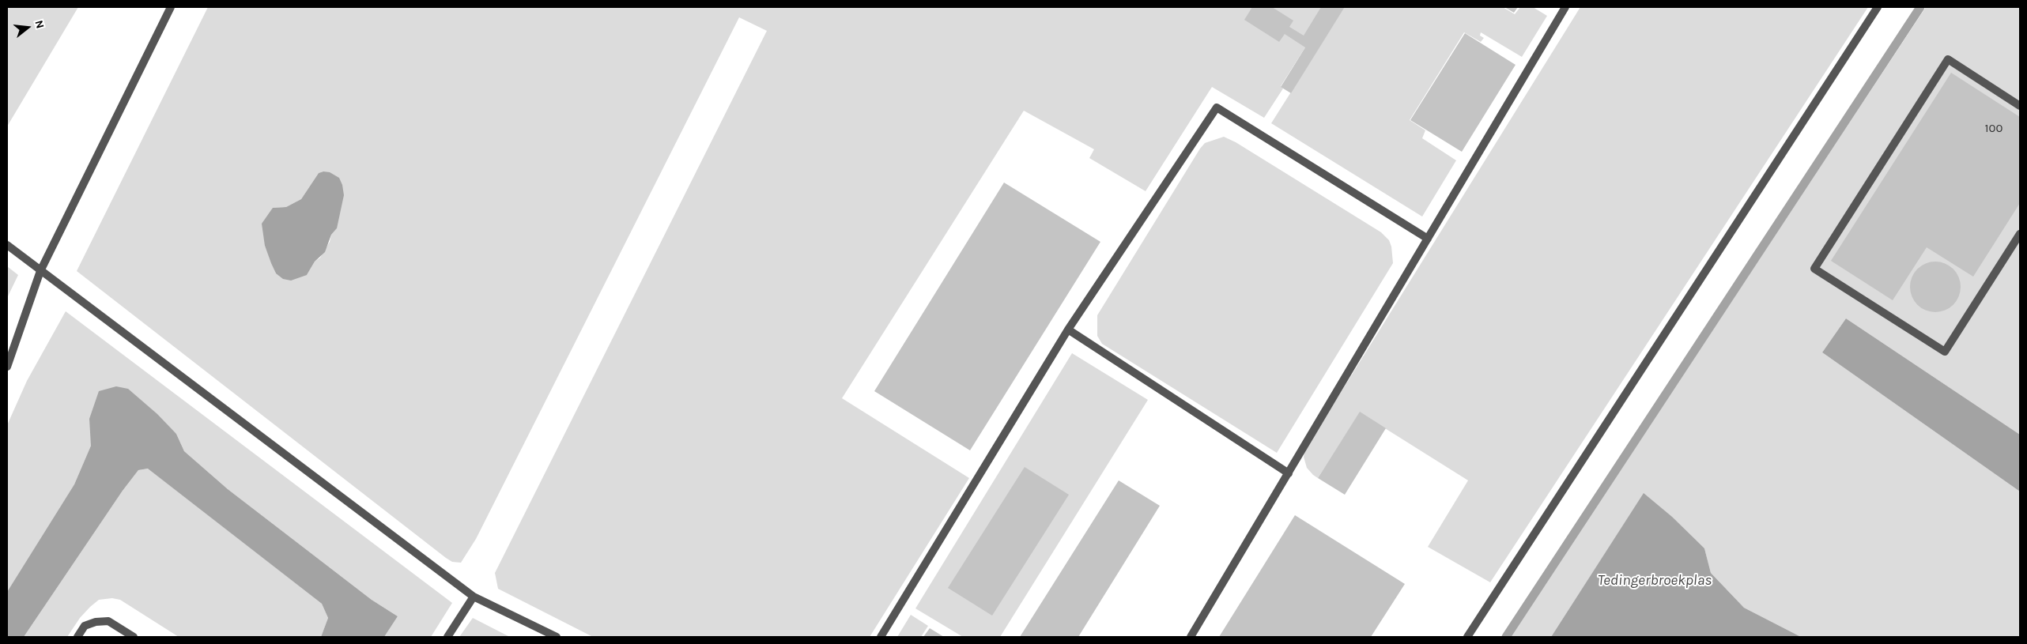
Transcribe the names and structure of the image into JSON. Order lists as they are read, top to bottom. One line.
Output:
{"water":["Tedingerbroekplas"],"house_numbers":["100"],"north":"right"}
